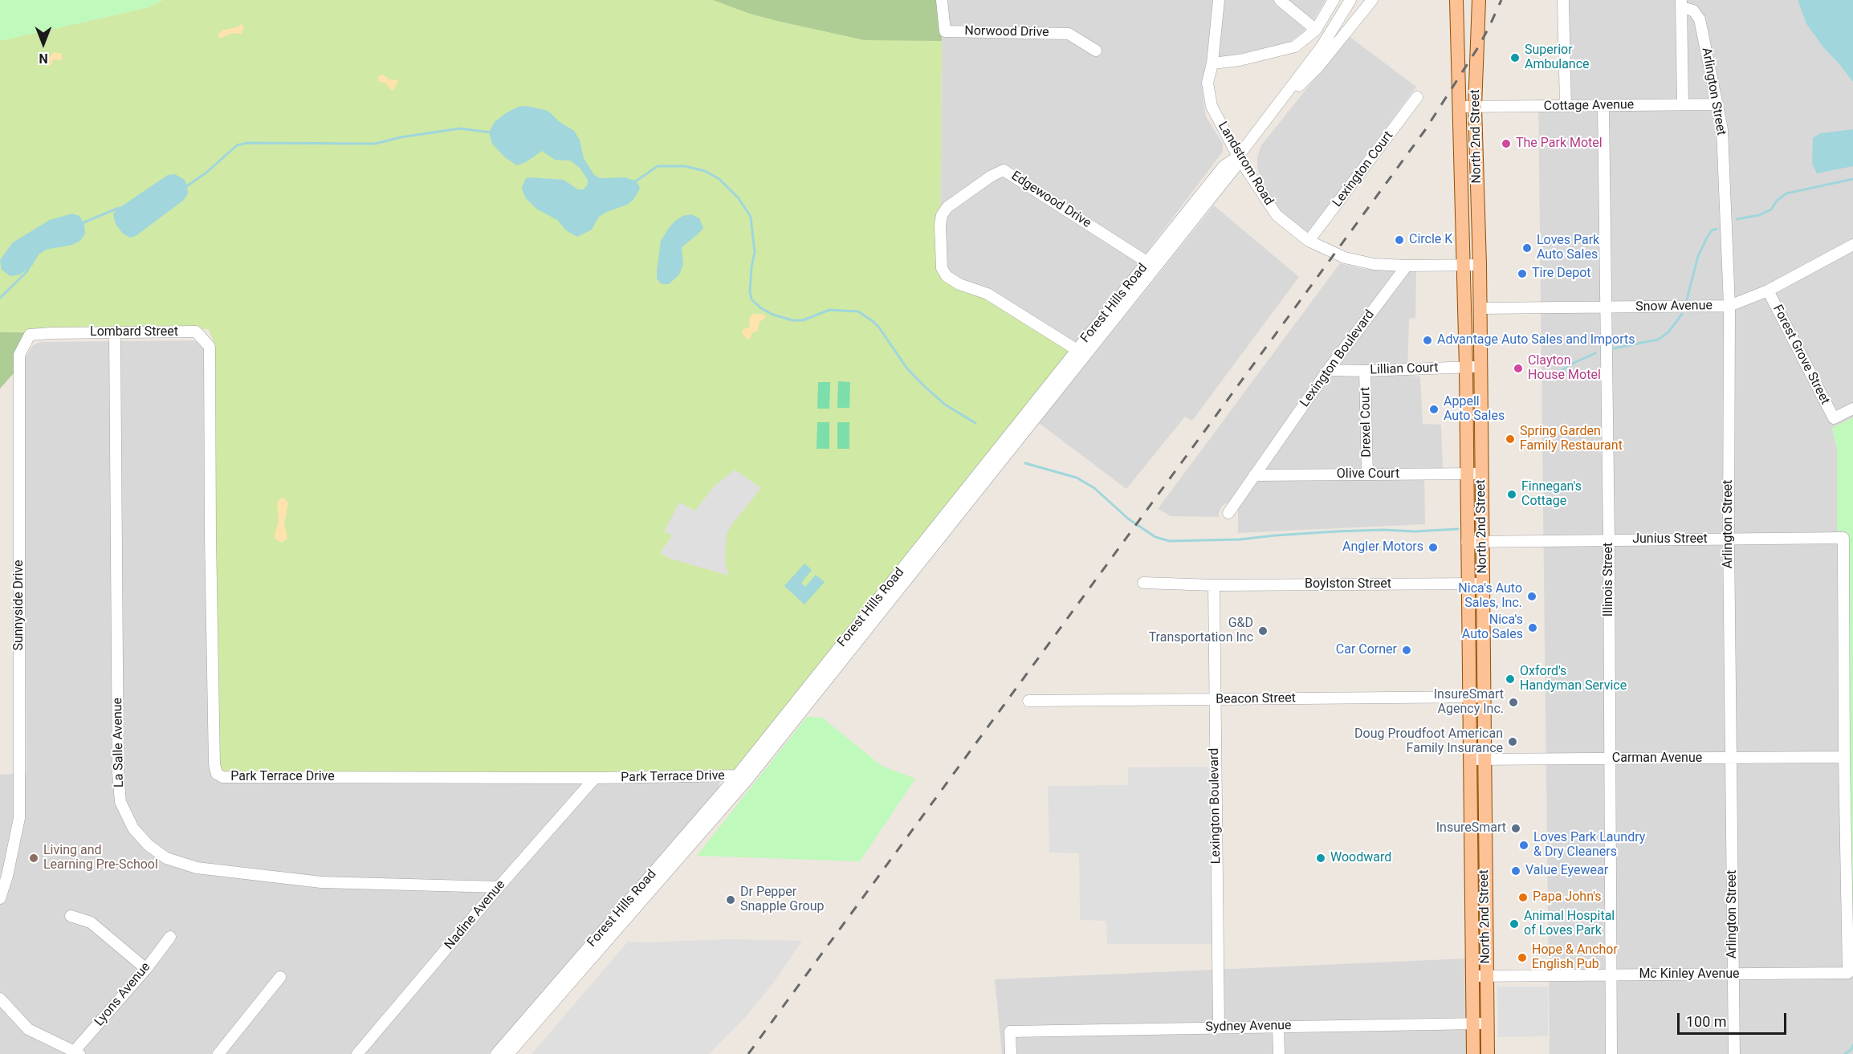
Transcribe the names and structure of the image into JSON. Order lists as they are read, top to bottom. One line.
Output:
{"streets":{"main road":["North 2nd Street"],"street":["Norwood Drive","Arlington Street","Cottage Avenue","Landstrom Road","Lexington Court","Edgewood Drive","Forest Hills Road","Snow Avenue","Lombard Street","Forest Grove Street","Lexington Boulevard","Lillian Court","Drexel Court","Olive Court","Junius Street","Illinois Street","Boylston Street","Sunnyside Drive","Beacon Street","La Salle Avenue","Carman Avenue","Park Terrace Drive","Nadine Avenue","Mc Kinley Avenue","Lyons Avenue","Sydney Avenue"]},"crossings":[["Arlington Street","Cottage Avenue"],["Arlington Street","Snow Avenue"],["Arlington Street","Junius Street"],["Arlington Street","Carman Avenue"],["Arlington Street","Mc Kinley Avenue"],["Cottage Avenue","North 2nd Street"],["Cottage Avenue","Illinois Street"],["North 2nd Street","Snow Avenue"],["North 2nd Street","Lillian Court"],["North 2nd Street","Olive Court"],["North 2nd Street","Junius Street"],["North 2nd Street","Boylston Street"],["North 2nd Street","Beacon Street"],["North 2nd Street","Carman Avenue"],["North 2nd Street","Mc Kinley Avenue"],["North 2nd Street","Sydney Avenue"],["Landstrom Road","Lexington Court"],["Landstrom Road","Forest Hills Road"],["Landstrom Road","Lexington Boulevard"],["Edgewood Drive","Forest Hills Road"],["Forest Hills Road","Park Terrace Drive"],["Snow Avenue","Forest Grove Street"],["Snow Avenue","Illinois Street"],["Lombard Street","Sunnyside Drive"],["Lombard Street","La Salle Avenue"],["Lombard Street","Park Terrace Drive"],["Lexington Boulevard","Lillian Court"],["Lexington Boulevard","Olive Court"],["Lexington Boulevard","Boylston Street"],["Lexington Boulevard","Beacon Street"],["Lexington Boulevard","Sydney Avenue"],["Lillian Court","Drexel Court"],["Drexel Court","Olive Court"],["Junius Street","Illinois Street"],["Junius Street","Carman Avenue"],["Junius Street","Mc Kinley Avenue"],["Illinois Street","Carman Avenue"],["Illinois Street","Mc Kinley Avenue"],["La Salle Avenue","Nadine Avenue"],["Carman Avenue","Mc Kinley Avenue"],["Park Terrace Drive","Nadine Avenue"]],"places":["Superior Ambulance","The Park Motel","Circle K","Loves Park Auto Sales","Tire Depot","Advantage Auto Sales and Imports","Clayton House Motel","Appell Auto Sales","Spring Garden Family Restaurant","Finnegan's Cottage","Angler Motors","Nica's Auto Sales, Inc.","Nica's Auto Sales","G&D Transportation Inc","Car Corner","Oxford's Handyman Service","InsureSmart Agency Inc.","Doug Proudfoot American Family Insurance","InsureSmart","Loves Park Laundry & Dry Cleaners","Living and Learning Pre-School","Woodward","Value Eyewear","Papa John's","Dr Pepper Snapple Group","Animal Hospital of Loves Park","Hope & Anchor English Pub"],"scale_bar":"100 m","north":"bottom"}
